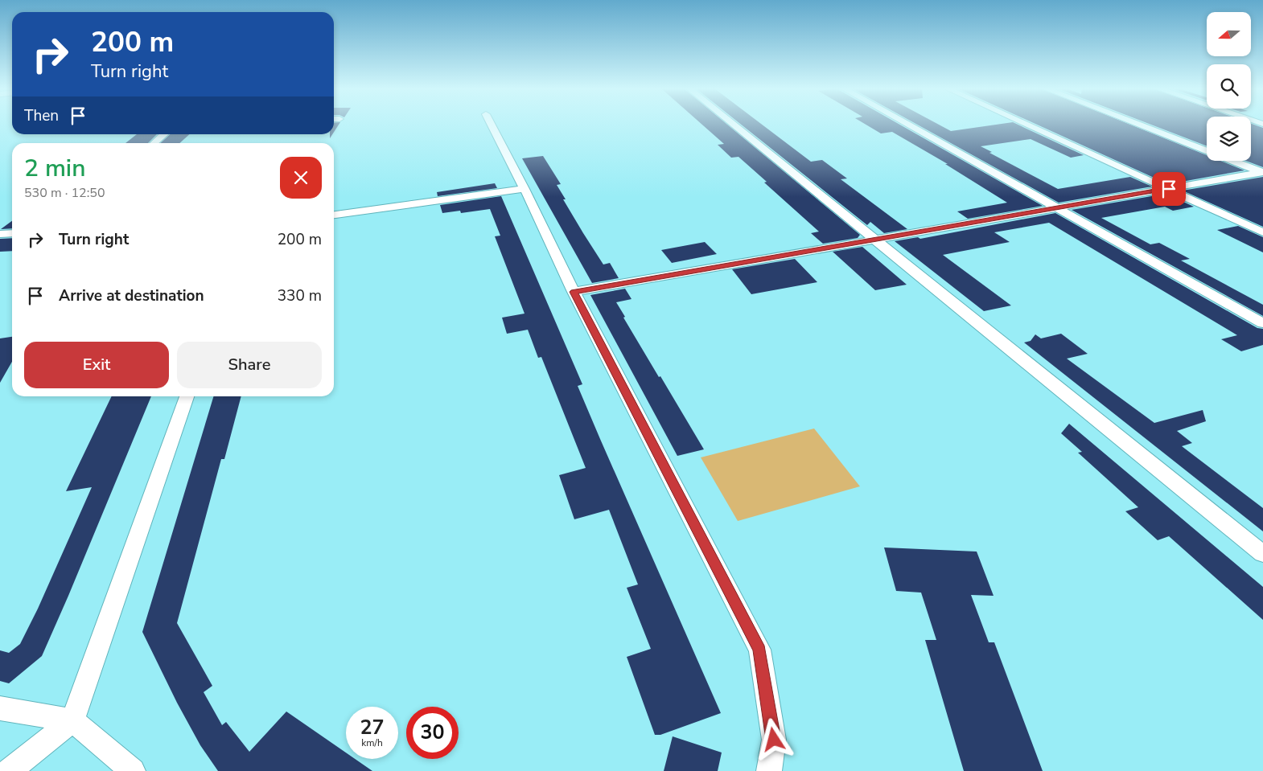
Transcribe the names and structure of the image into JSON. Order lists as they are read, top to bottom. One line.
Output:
{"north":"left","page":{"turn":["200 m","Turn right"],"then":"Then","heading":["2 min","530 m · 12:50"],"list":[{"name":"Turn right","value":"200 m"},{"name":"Arrive at destination","value":"330 m"}],"buttons":["Exit","Share"],"speed":"27 km/h","limit":"30"}}
